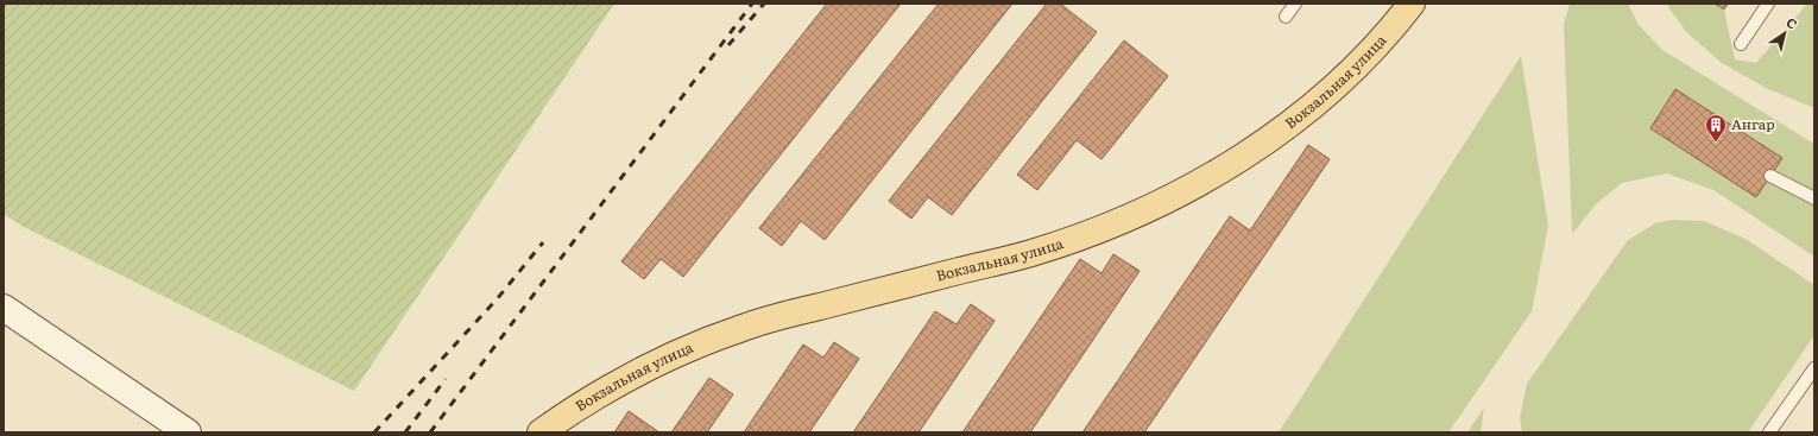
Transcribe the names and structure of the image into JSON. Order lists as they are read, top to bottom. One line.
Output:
{"streets":{"main road":["Вокзальная улица"]},"places":{"building":["Ангар"]},"north":"top right"}
